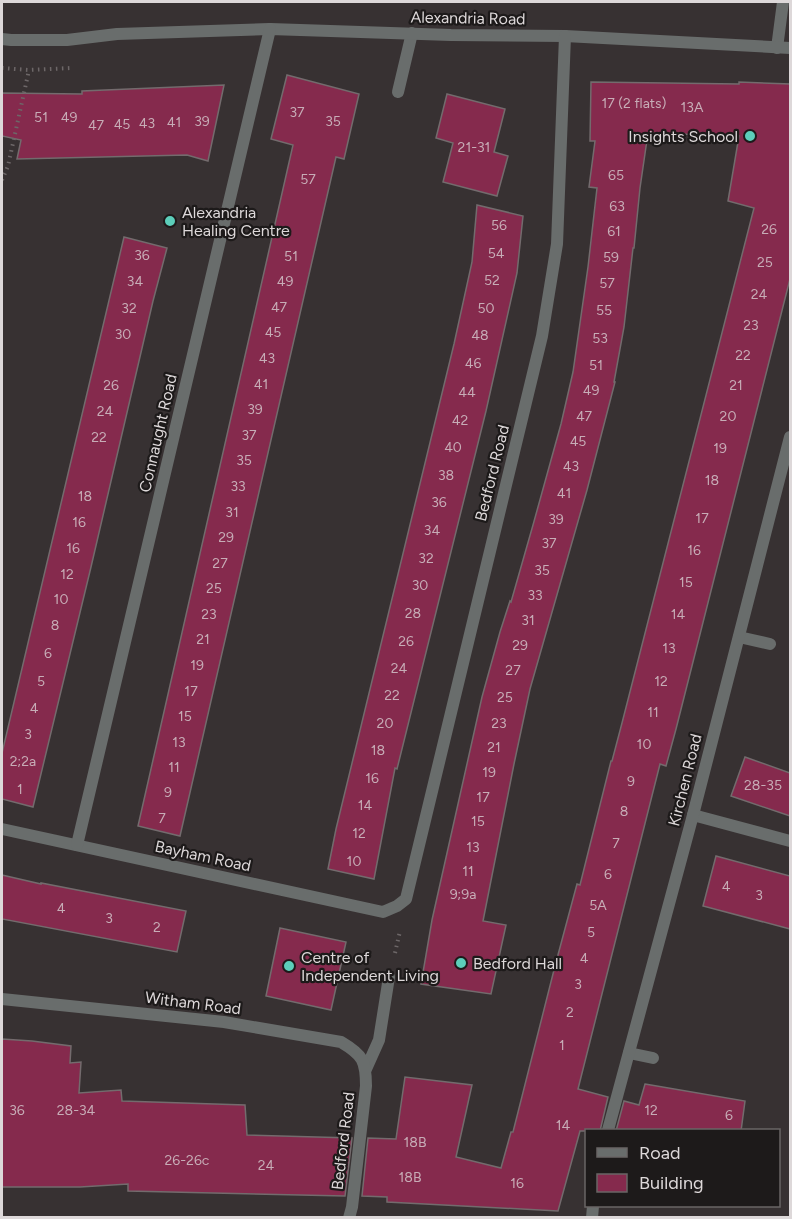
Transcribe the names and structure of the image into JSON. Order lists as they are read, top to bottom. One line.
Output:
{"streets":{"street":["Alexandria Road","Connaught Road","Bedford Road","Kirchen Road","Bayham Road","Witham Road"]},"crossings":[["Alexandria Road","Connaught Road"],["Alexandria Road","Bedford Road"],["Connaught Road","Bayham Road"],["Bedford Road","Bayham Road"],["Bedford Road","Witham Road"]],"places":["Insights School","Alexandria Healing Centre","Bedford Hall","Centre of Independent Living"],"house_numbers":["17 (2 flats)","13A","37","51","49","39","35","41","43","45","47","21-31","65","57","63","56","26","61","54","36","51","59","25","52","34","49","57","24","47","32","50","55","23","45","30","48","53","22","43","46","51","41","26","21","49","44","39","24","47","20","42","37","22","45","40","19","35","43","38","18","33","41","18","36","31","17","39","16","34","29","37","16","16","32","27","35","12","15","30","25","33","10","28","23","14","31","8","21","26","29","13","6","19","24","27","5","12","17","22","25","4","11","15","20","23","3","13","10","21","18","2;2a","11","19","16","9","28-35","1","9","17","14","8","7","15","12","7","13","10","11","6","4","9;9a","3","5A","4","3","2","5","4","3","2","1","36","28-34","12","6","14","18B","26-26c","24","18B","16"],"legend":["Road","Building"]}
